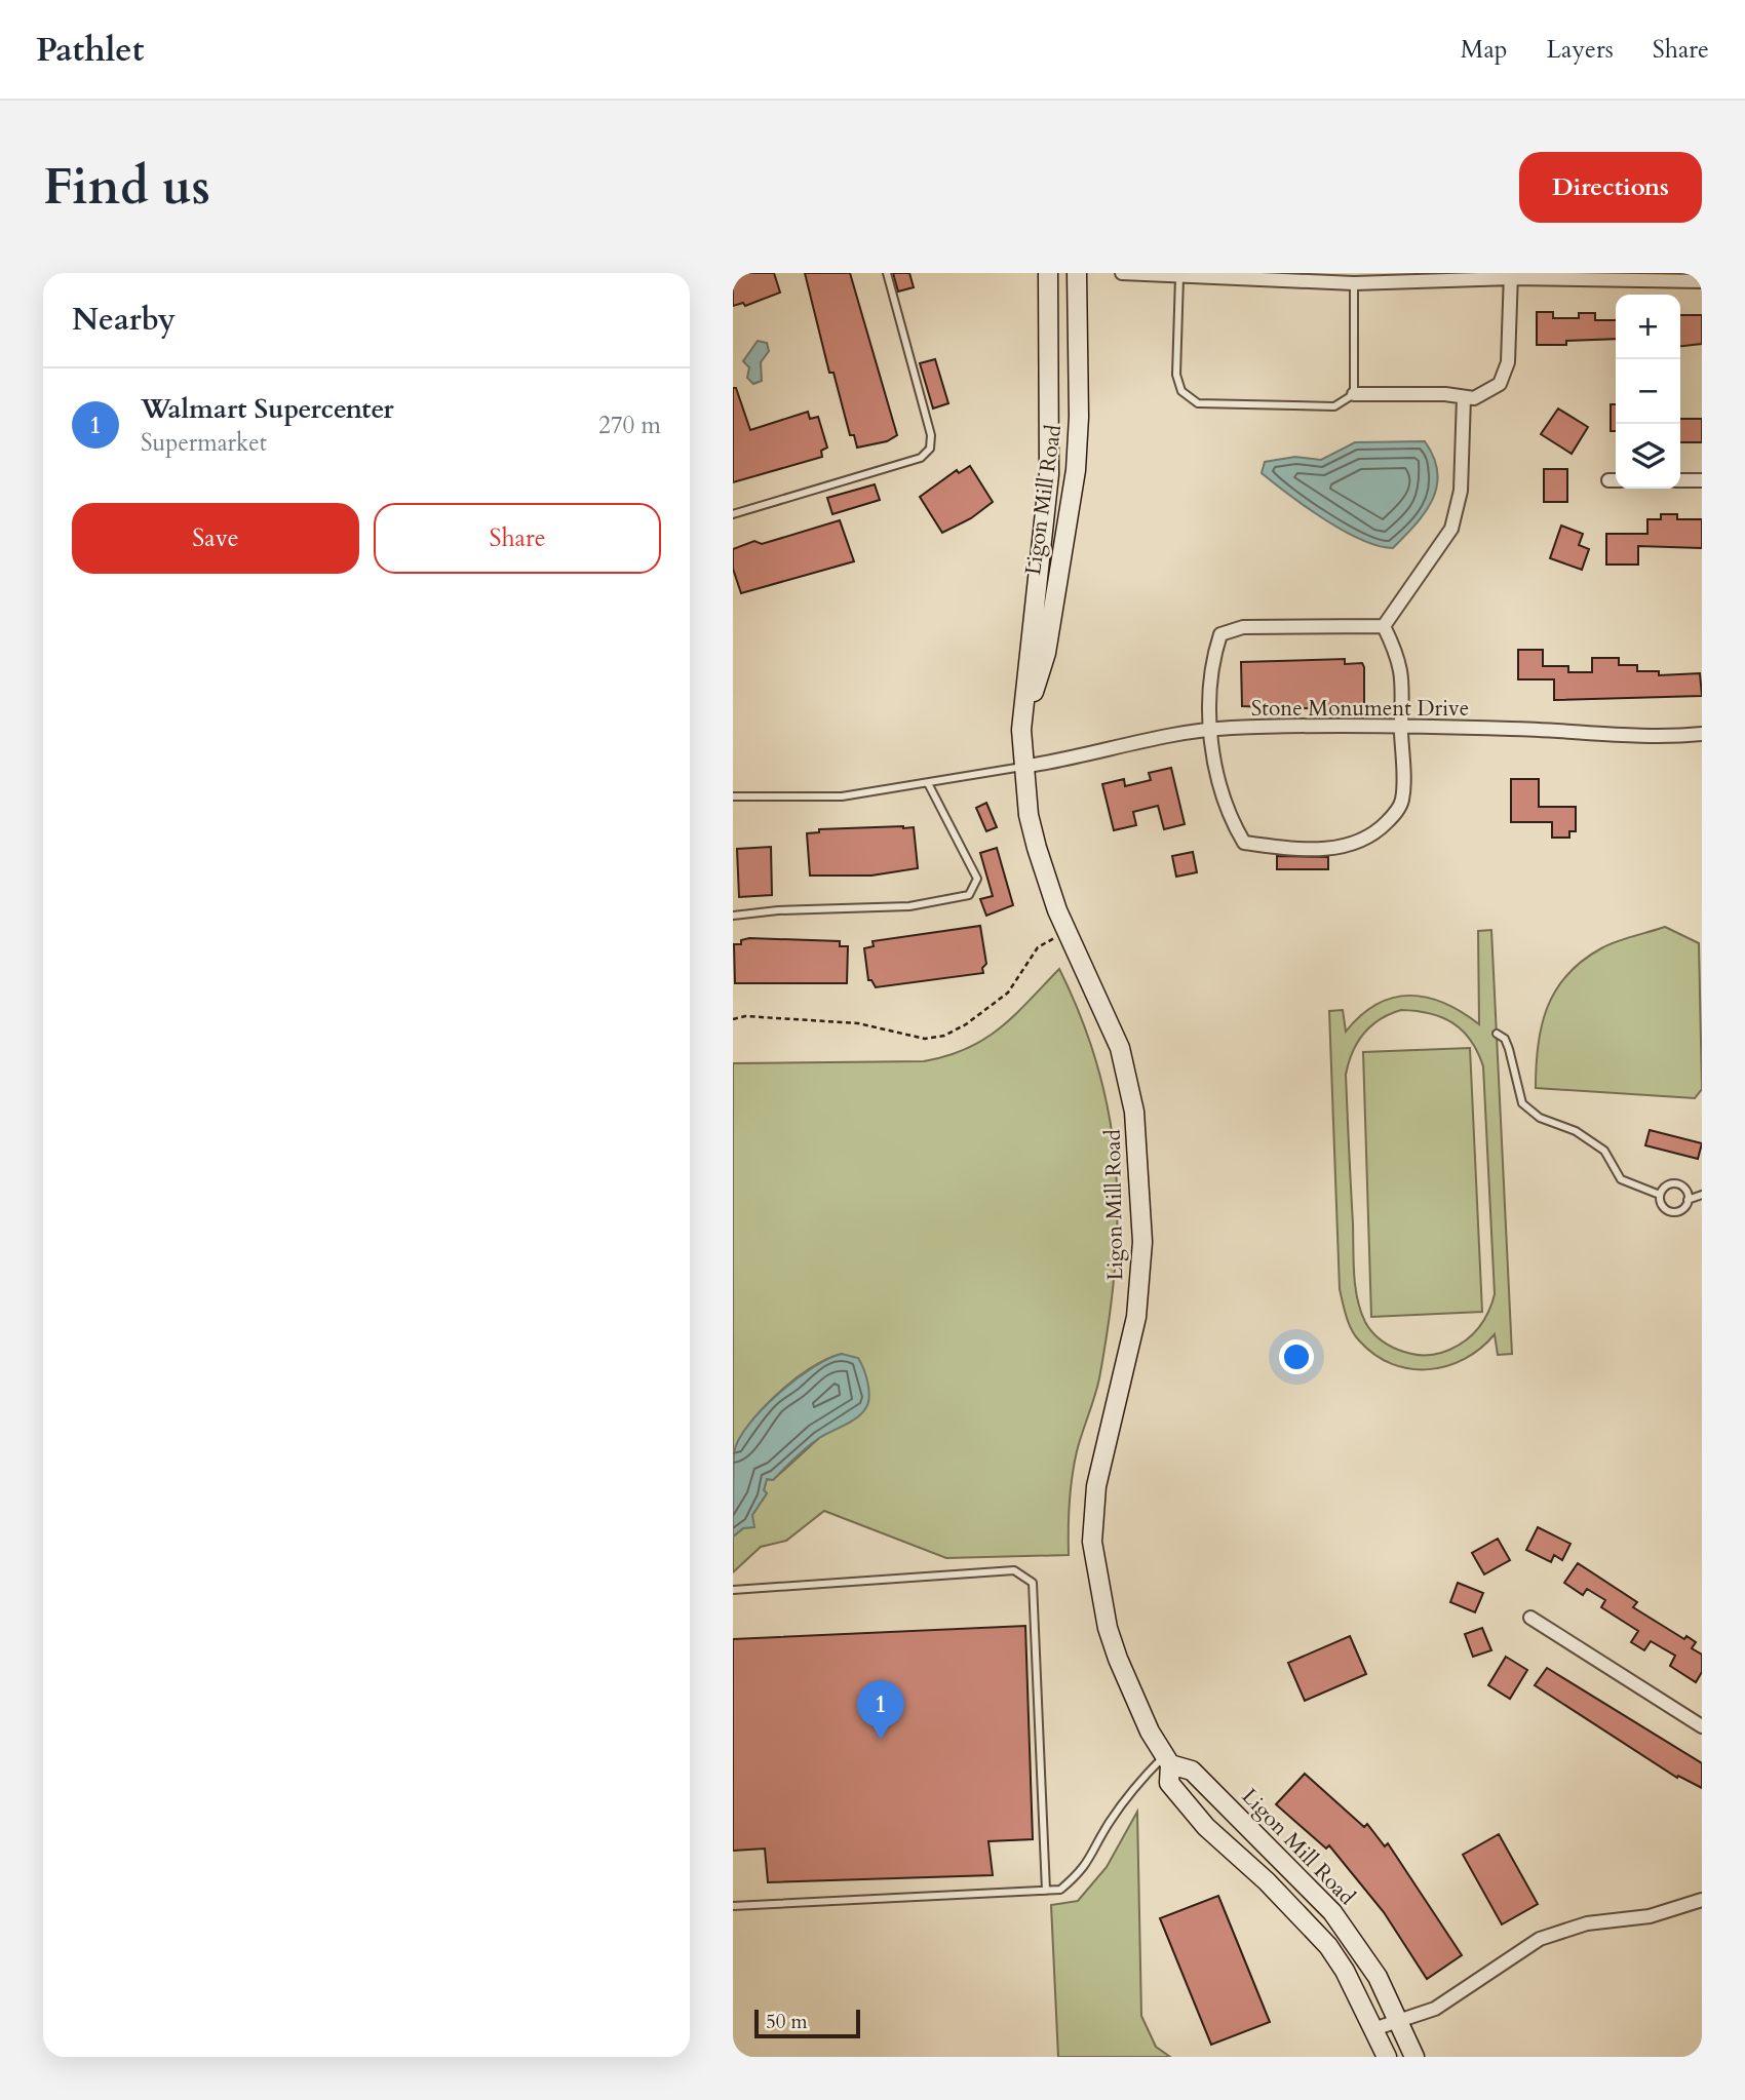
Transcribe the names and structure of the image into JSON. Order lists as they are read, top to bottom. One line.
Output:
{"streets":{"main road":["Ligon Mill Road"],"street":["Stone Monument Drive"]},"crossings":[["Ligon Mill Road","Stone Monument Drive"]],"scale_bar":"50 m","page":{"header":"Pathlet","nav":["Map","Layers","Share"],"buttons":["Directions",["Save","Share"]],"title":"Find us","heading":"Nearby","map_buttons":["+","−"],"list":[{"mark":"1","name":"Walmart Supercenter","note":"Supermarket","value":"270 m"}],"pins":"1","scale":"50 m"}}
